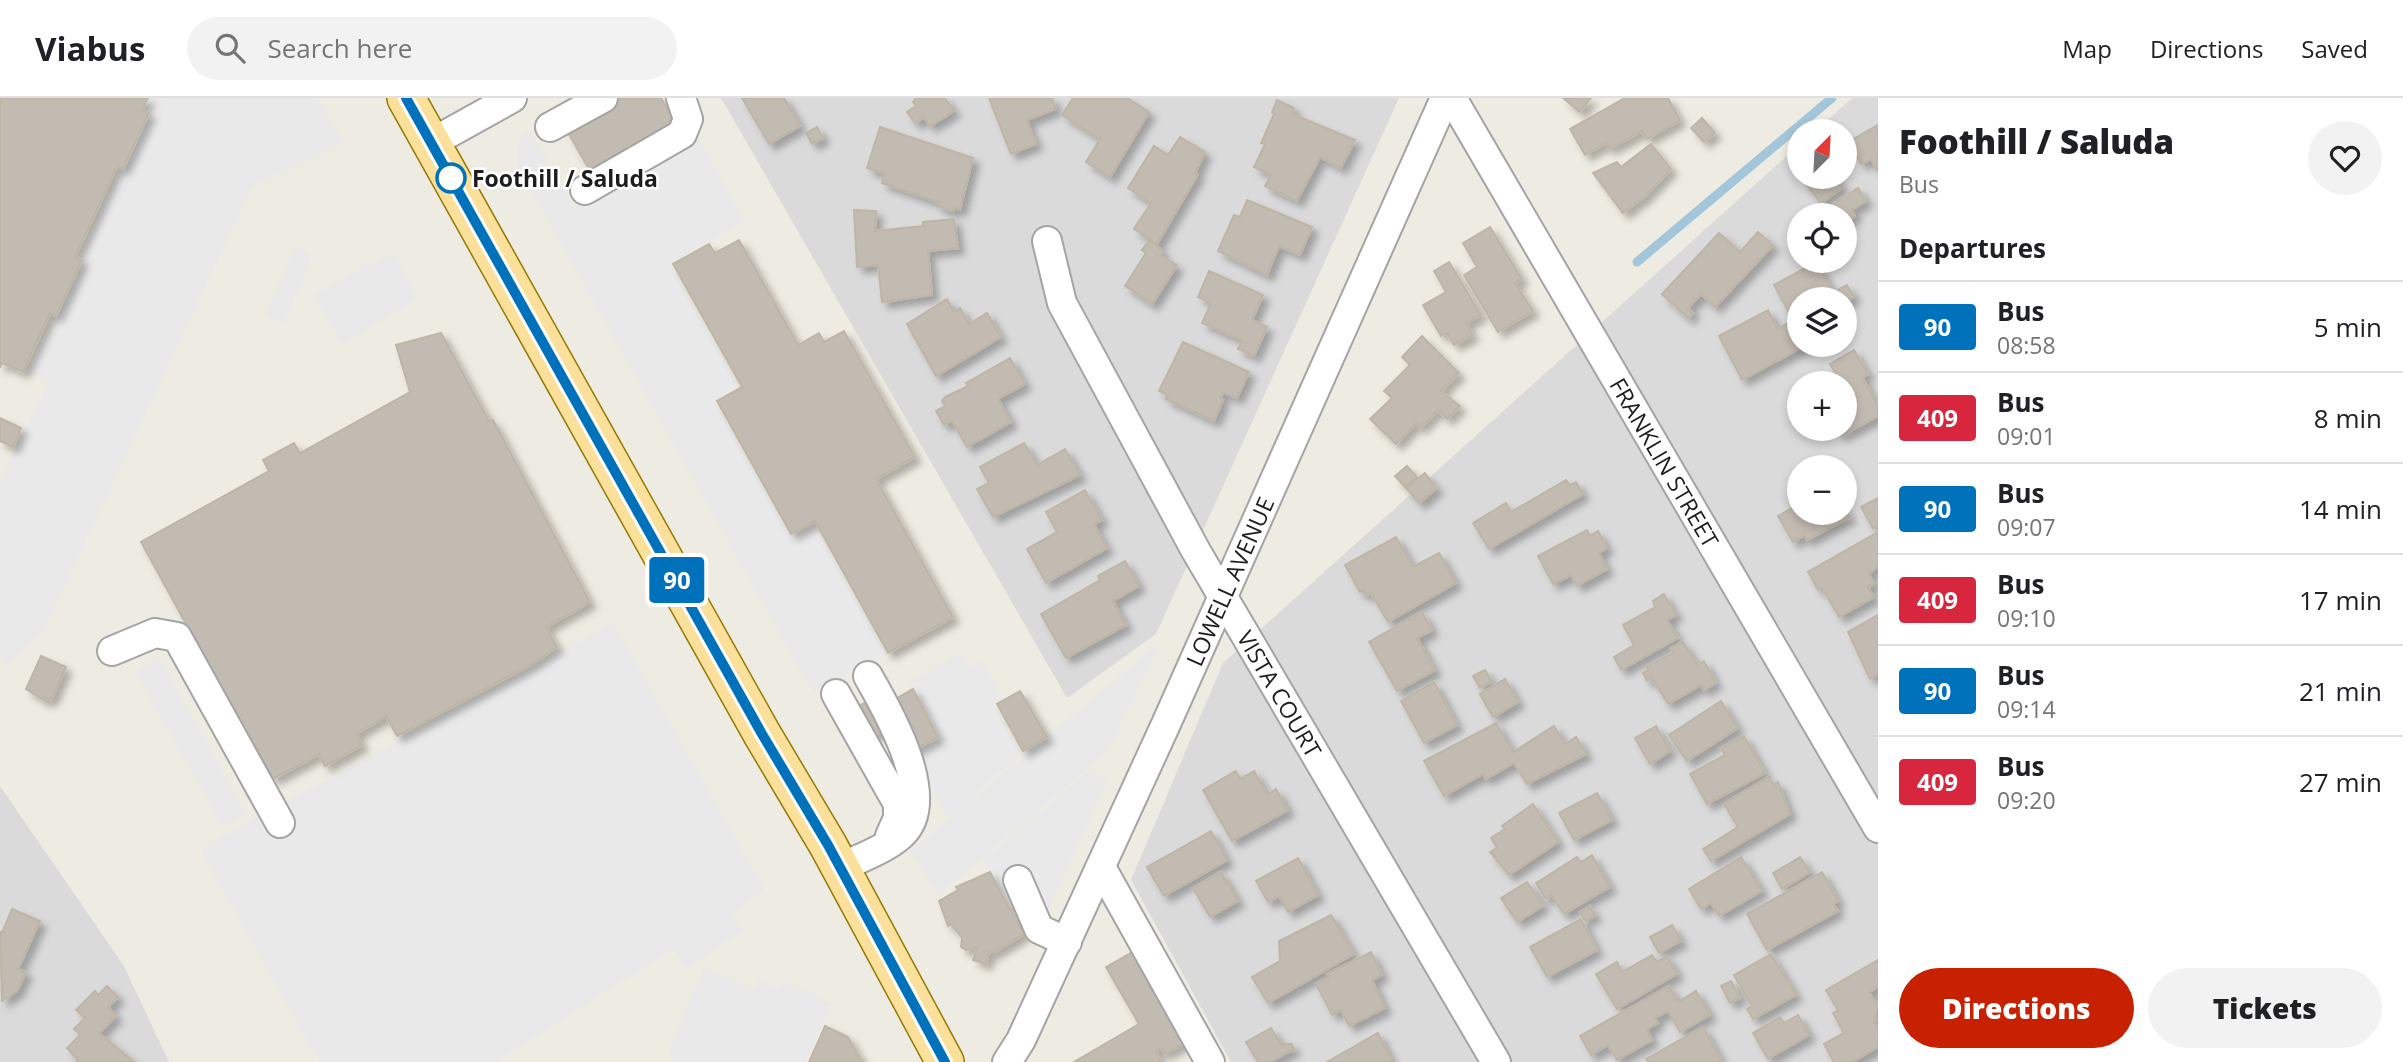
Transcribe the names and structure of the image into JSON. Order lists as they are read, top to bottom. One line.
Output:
{"streets":{"street":["FRANKLIN STREET","LOWELL AVENUE","VISTA COURT"]},"crossings":[["LOWELL AVENUE","VISTA COURT"]],"places":["Foothill / Saluda"],"lines":["bus line 90"],"north":"top right","page":{"header":"Viabus","search":"Search here","nav":["Map","Directions","Saved"],"on_map":"90","heading":[["Foothill / Saluda","Bus"],"Departures"],"map_buttons":["+","−"],"list":[{"mark":"90","name":"Bus","note":"08:58","value":"5 min"},{"mark":"409","name":"Bus","note":"09:01","value":"8 min"},{"mark":"90","name":"Bus","note":"09:07","value":"14 min"},{"mark":"409","name":"Bus","note":"09:10","value":"17 min"},{"mark":"90","name":"Bus","note":"09:14","value":"21 min"},{"mark":"409","name":"Bus","note":"09:20","value":"27 min"}],"buttons":["Directions","Tickets"]}}
